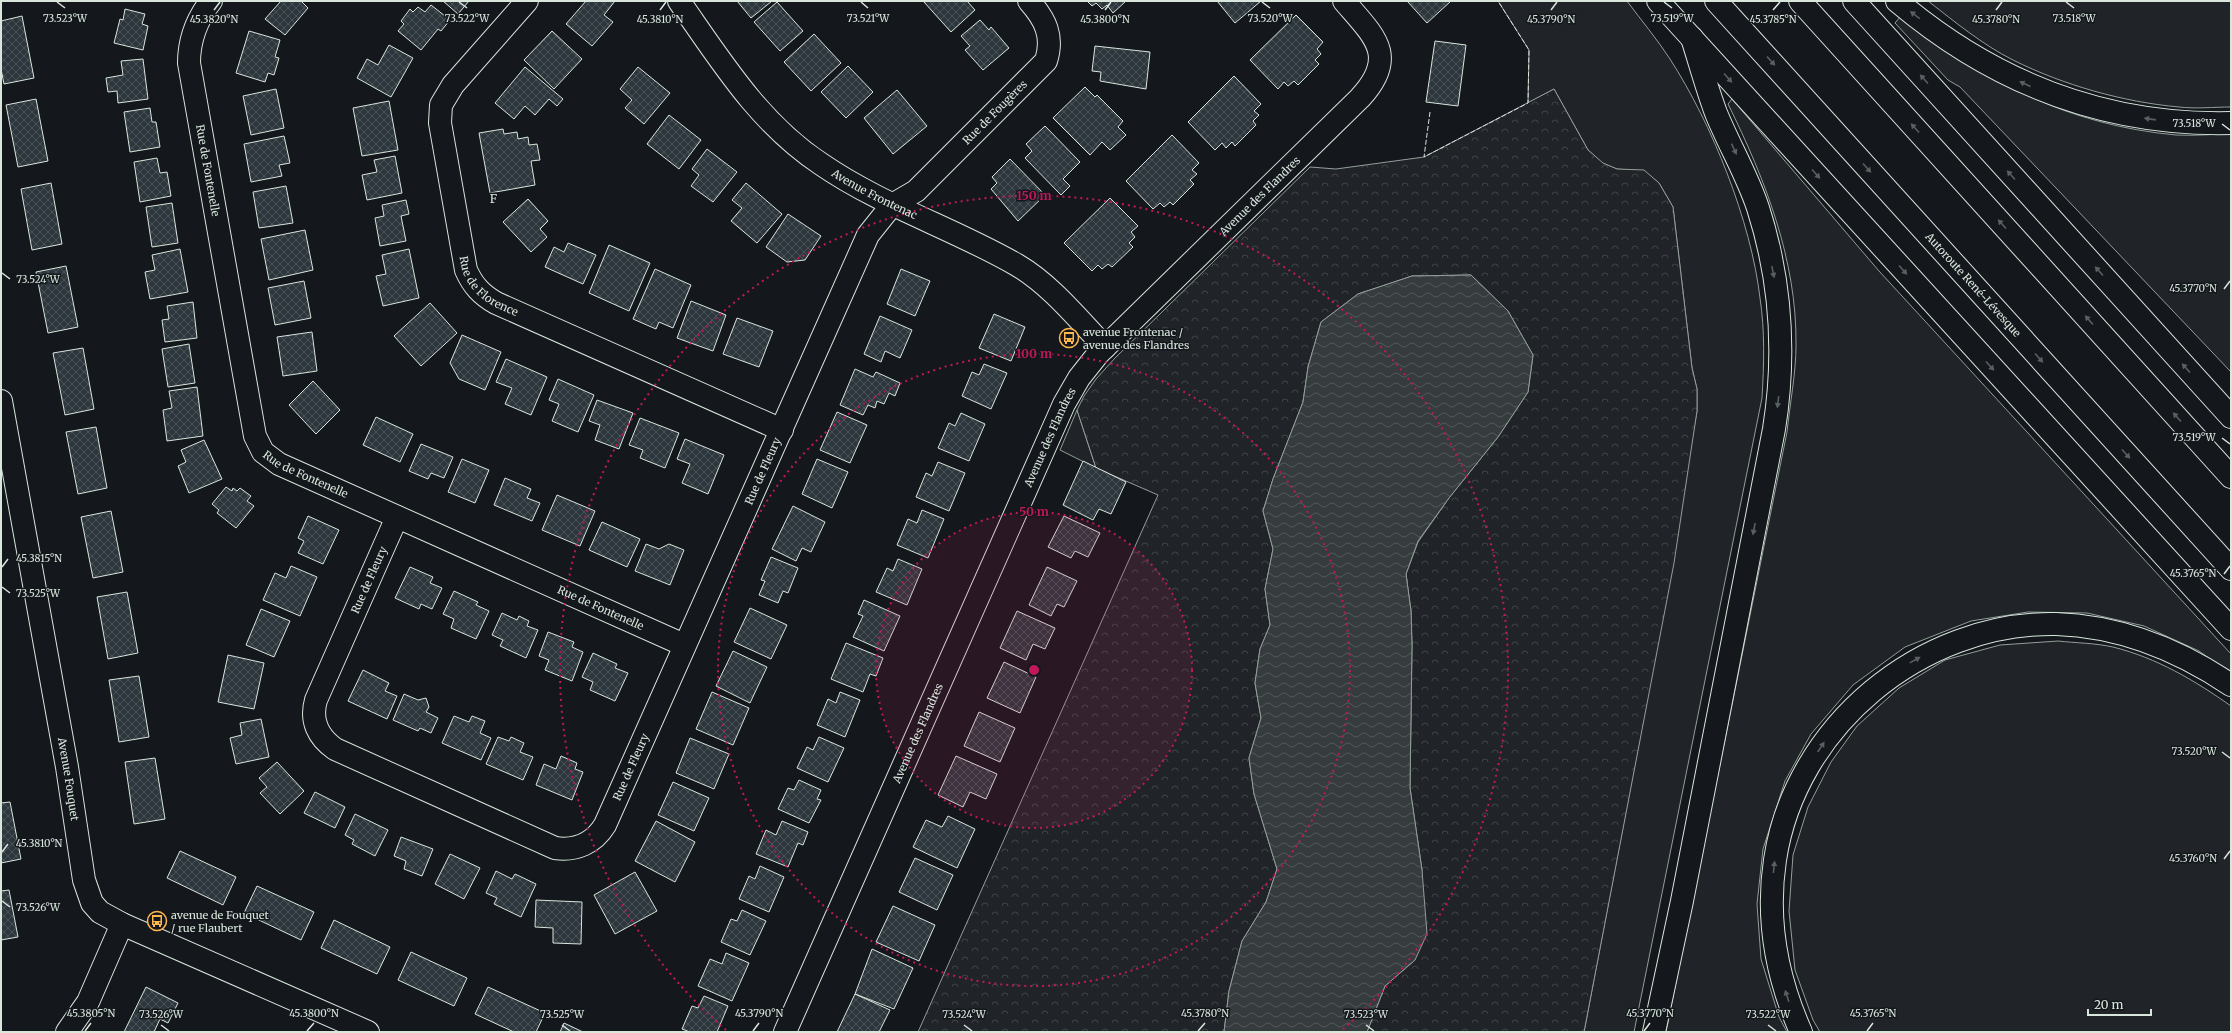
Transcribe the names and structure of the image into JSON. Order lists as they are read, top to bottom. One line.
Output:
{"streets":{"main road":["Rue de Fougères","Rue de Fontenelle","Avenue Frontenac","Avenue des Flandres","Rue de Florence","Autoroute René-Lévesque","Rue de Fleury","Avenue Fouquet"]},"crossings":[["Rue de Fougères","Avenue Frontenac"],["Rue de Fougères","Rue de Fleury"],["Rue de Fontenelle","Rue de Fleury"],["Avenue Frontenac","Avenue des Flandres"],["Avenue Frontenac","Rue de Fleury"],["Rue de Florence","Rue de Fleury"]],"districts":["F"],"places":{"bus stop":["avenue Frontenac / avenue des Flandres","avenue de Fouquet / rue Flaubert"]},"scale_bar":"20 m","coordinates":["73.518°W","73.523°W","73.522°W","73.520°W","73.519°W","73.521°W","45.3820°N","45.3810°N","45.3800°N","45.3790°N","45.3785°N","45.3780°N","73.524°W","45.3770°N","45.3815°N","45.3765°N","73.525°W","45.3760°N","73.526°W","45.3805°N"],"rings":["150 m","100 m","50 m"]}
